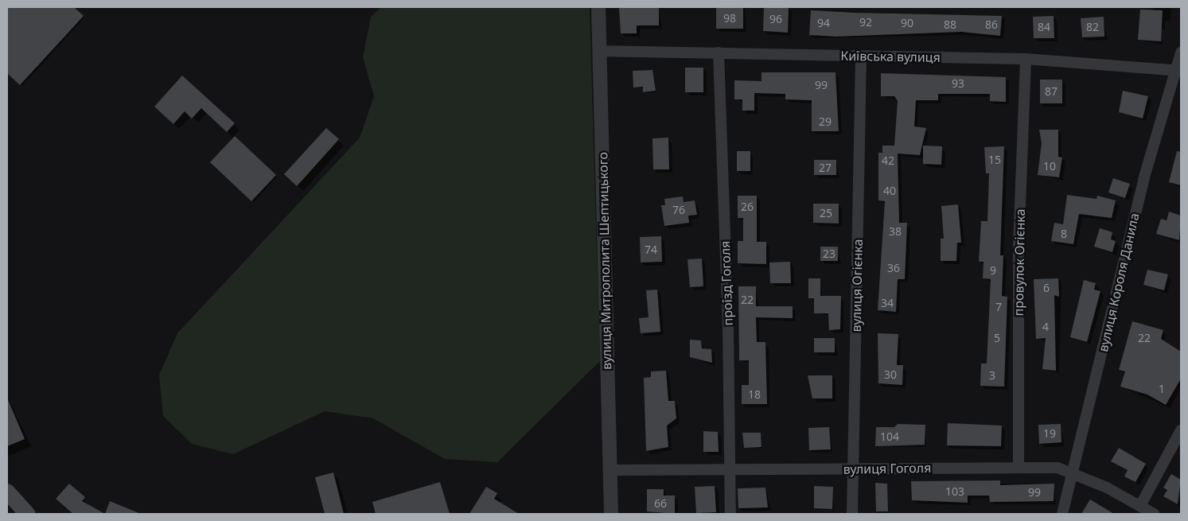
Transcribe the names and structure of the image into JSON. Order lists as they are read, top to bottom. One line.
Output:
{"streets":{"street":["Київська вулиця","вулиця Митрополита Шептицького","провулок Огієнка","вулиця Короля Данила","проїзд Гоголя","вулиця Огієнка","вулиця Гоголя"]},"crossings":[["Київська вулиця","вулиця Митрополита Шептицького"],["Київська вулиця","провулок Огієнка"],["Київська вулиця","вулиця Короля Данила"],["Київська вулиця","проїзд Гоголя"],["Київська вулиця","вулиця Огієнка"],["вулиця Митрополита Шептицького","вулиця Гоголя"],["провулок Огієнка","вулиця Гоголя"],["вулиця Короля Данила","вулиця Гоголя"],["проїзд Гоголя","вулиця Гоголя"],["вулиця Огієнка","вулиця Гоголя"]],"house_numbers":["98","96","92","94","90","88","86","84","82","93","99","87","29","15","42","10","27","40","26","76","25","38","8","74","23","36","9","6","22","34","7","4","5","22","30","3","1","18","19","104","103","99","66"]}
